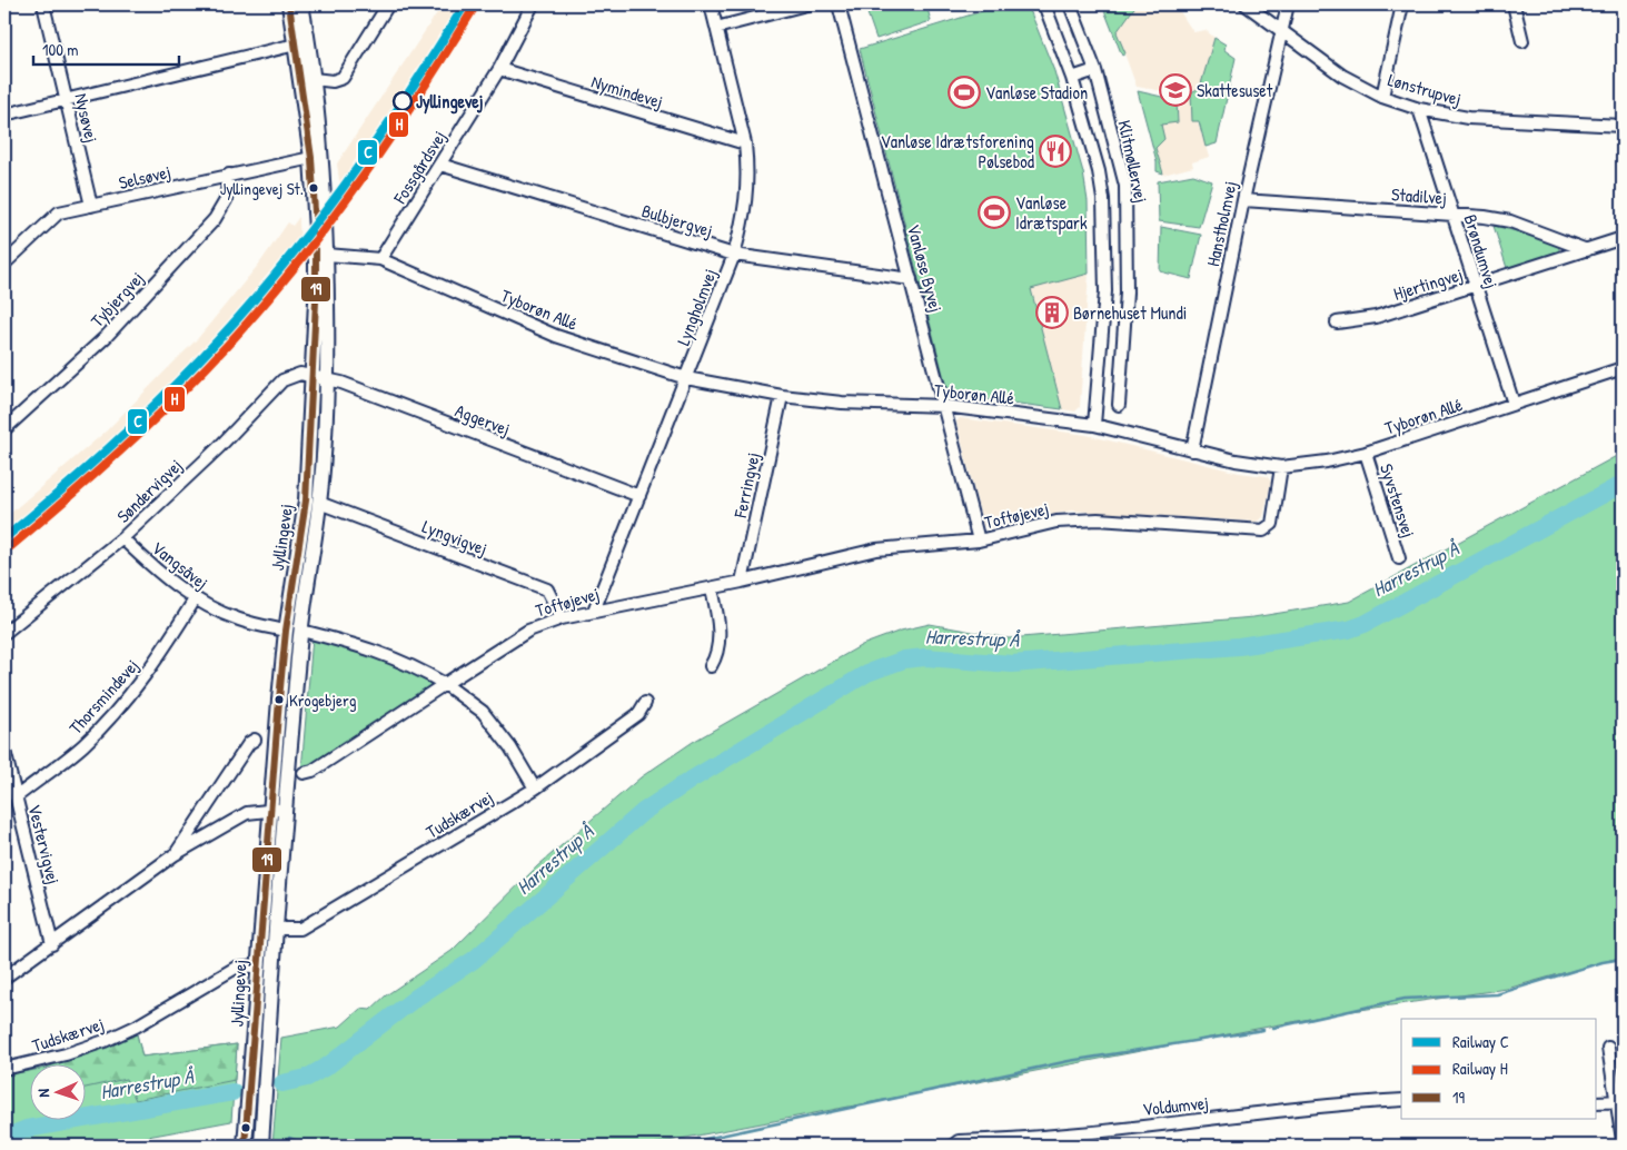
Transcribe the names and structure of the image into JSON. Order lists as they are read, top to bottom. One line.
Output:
{"streets":{"street":["Lønstrupvej","Nymindevej","Nysøvej","Klitmøllervej","Fossgårdsvej","Selsøvej","Stadilvej","Bulbjergvej","Hanstholmvej","Brøndumvej","Vanløse Byvej","Hjertingvej","Tybjergvej","Lyngholmvej","Tyborøn Allé","Aggervej","Ferringvej","Søndervigvej","Syvstensvej","Toftøjevej","Jyllingevej","Lyngvigvej","Vangsåvej","Thorsmindevej","Tudskærvej","Vestervigvej","Voldumvej"]},"crossings":[["Lønstrupvej","Hanstholmvej"],["Lønstrupvej","Brøndumvej"],["Nymindevej","Fossgårdsvej"],["Nymindevej","Lyngholmvej"],["Nysøvej","Selsøvej"],["Klitmøllervej","Tyborøn Allé"],["Fossgårdsvej","Bulbjergvej"],["Fossgårdsvej","Tyborøn Allé"],["Selsøvej","Tybjergvej"],["Selsøvej","Jyllingevej"],["Stadilvej","Hanstholmvej"],["Stadilvej","Brøndumvej"],["Stadilvej","Hjertingvej"],["Bulbjergvej","Vanløse Byvej"],["Bulbjergvej","Lyngholmvej"],["Hanstholmvej","Tyborøn Allé"],["Brøndumvej","Hjertingvej"],["Brøndumvej","Tyborøn Allé"],["Vanløse Byvej","Tyborøn Allé"],["Vanløse Byvej","Toftøjevej"],["Lyngholmvej","Tyborøn Allé"],["Lyngholmvej","Aggervej"],["Lyngholmvej","Toftøjevej"],["Tyborøn Allé","Ferringvej"],["Tyborøn Allé","Syvstensvej"],["Tyborøn Allé","Toftøjevej"],["Tyborøn Allé","Jyllingevej"],["Aggervej","Søndervigvej"],["Aggervej","Jyllingevej"],["Ferringvej","Toftøjevej"],["Søndervigvej","Jyllingevej"],["Søndervigvej","Vangsåvej"],["Toftøjevej","Lyngvigvej"],["Jyllingevej","Lyngvigvej"],["Jyllingevej","Vangsåvej"],["Jyllingevej","Tudskærvej"],["Vangsåvej","Thorsmindevej"],["Thorsmindevej","Vestervigvej"]],"water":["Harrestrup Å"],"places":{"school or university":["Skattesuset"],"sports":["Vanløse Stadion","Vanløse Idrætspark"],"other":["Jyllingevej","Jyllingevej St.","Krogebjerg"],"restaurant":["Vanløse Idrætsforening Pølsebod"],"building":["Børnehuset Mundi"]},"lines":["rail line C","transit line 19","rail line H"],"legend":["Railway C","Railway H","19"],"scale_bar":"100 m","north":"left"}
